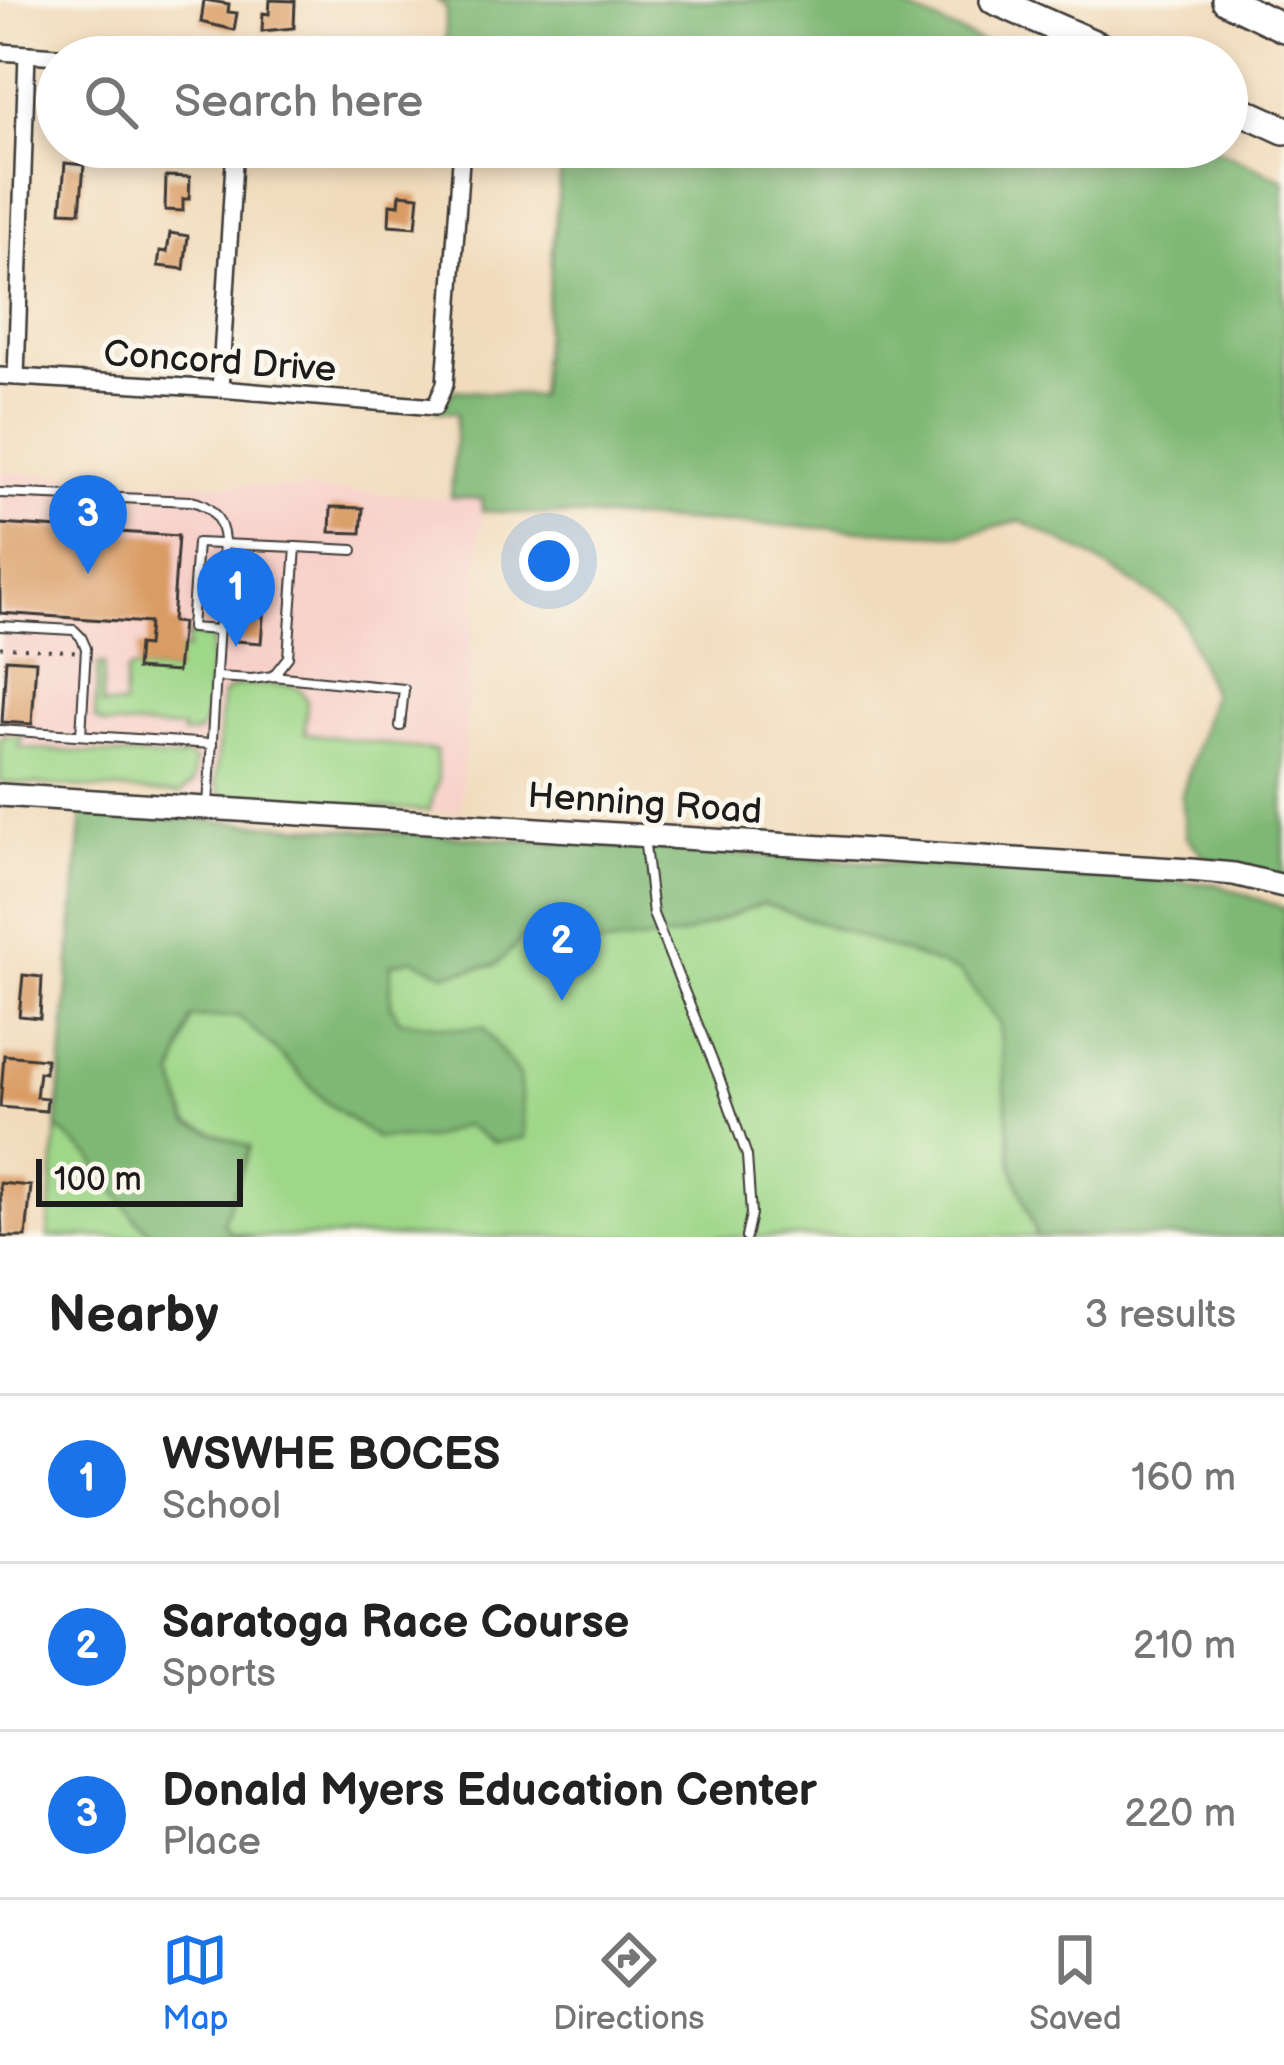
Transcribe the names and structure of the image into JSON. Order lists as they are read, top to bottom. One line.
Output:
{"streets":{"street":["Concord Drive","Henning Road"]},"scale_bar":"100 m","page":{"search":"Search here","pins":["3","1","2"],"scale":"100 m","heading":["Nearby","3 results"],"list":[{"mark":"1","name":"WSWHE BOCES","note":"School","value":"160 m"},{"mark":"2","name":"Saratoga Race Course","note":"Sports","value":"210 m"},{"mark":"3","name":"Donald Myers Education Center","note":"Place","value":"220 m"}],"nav":["Map","Directions","Saved"]}}
